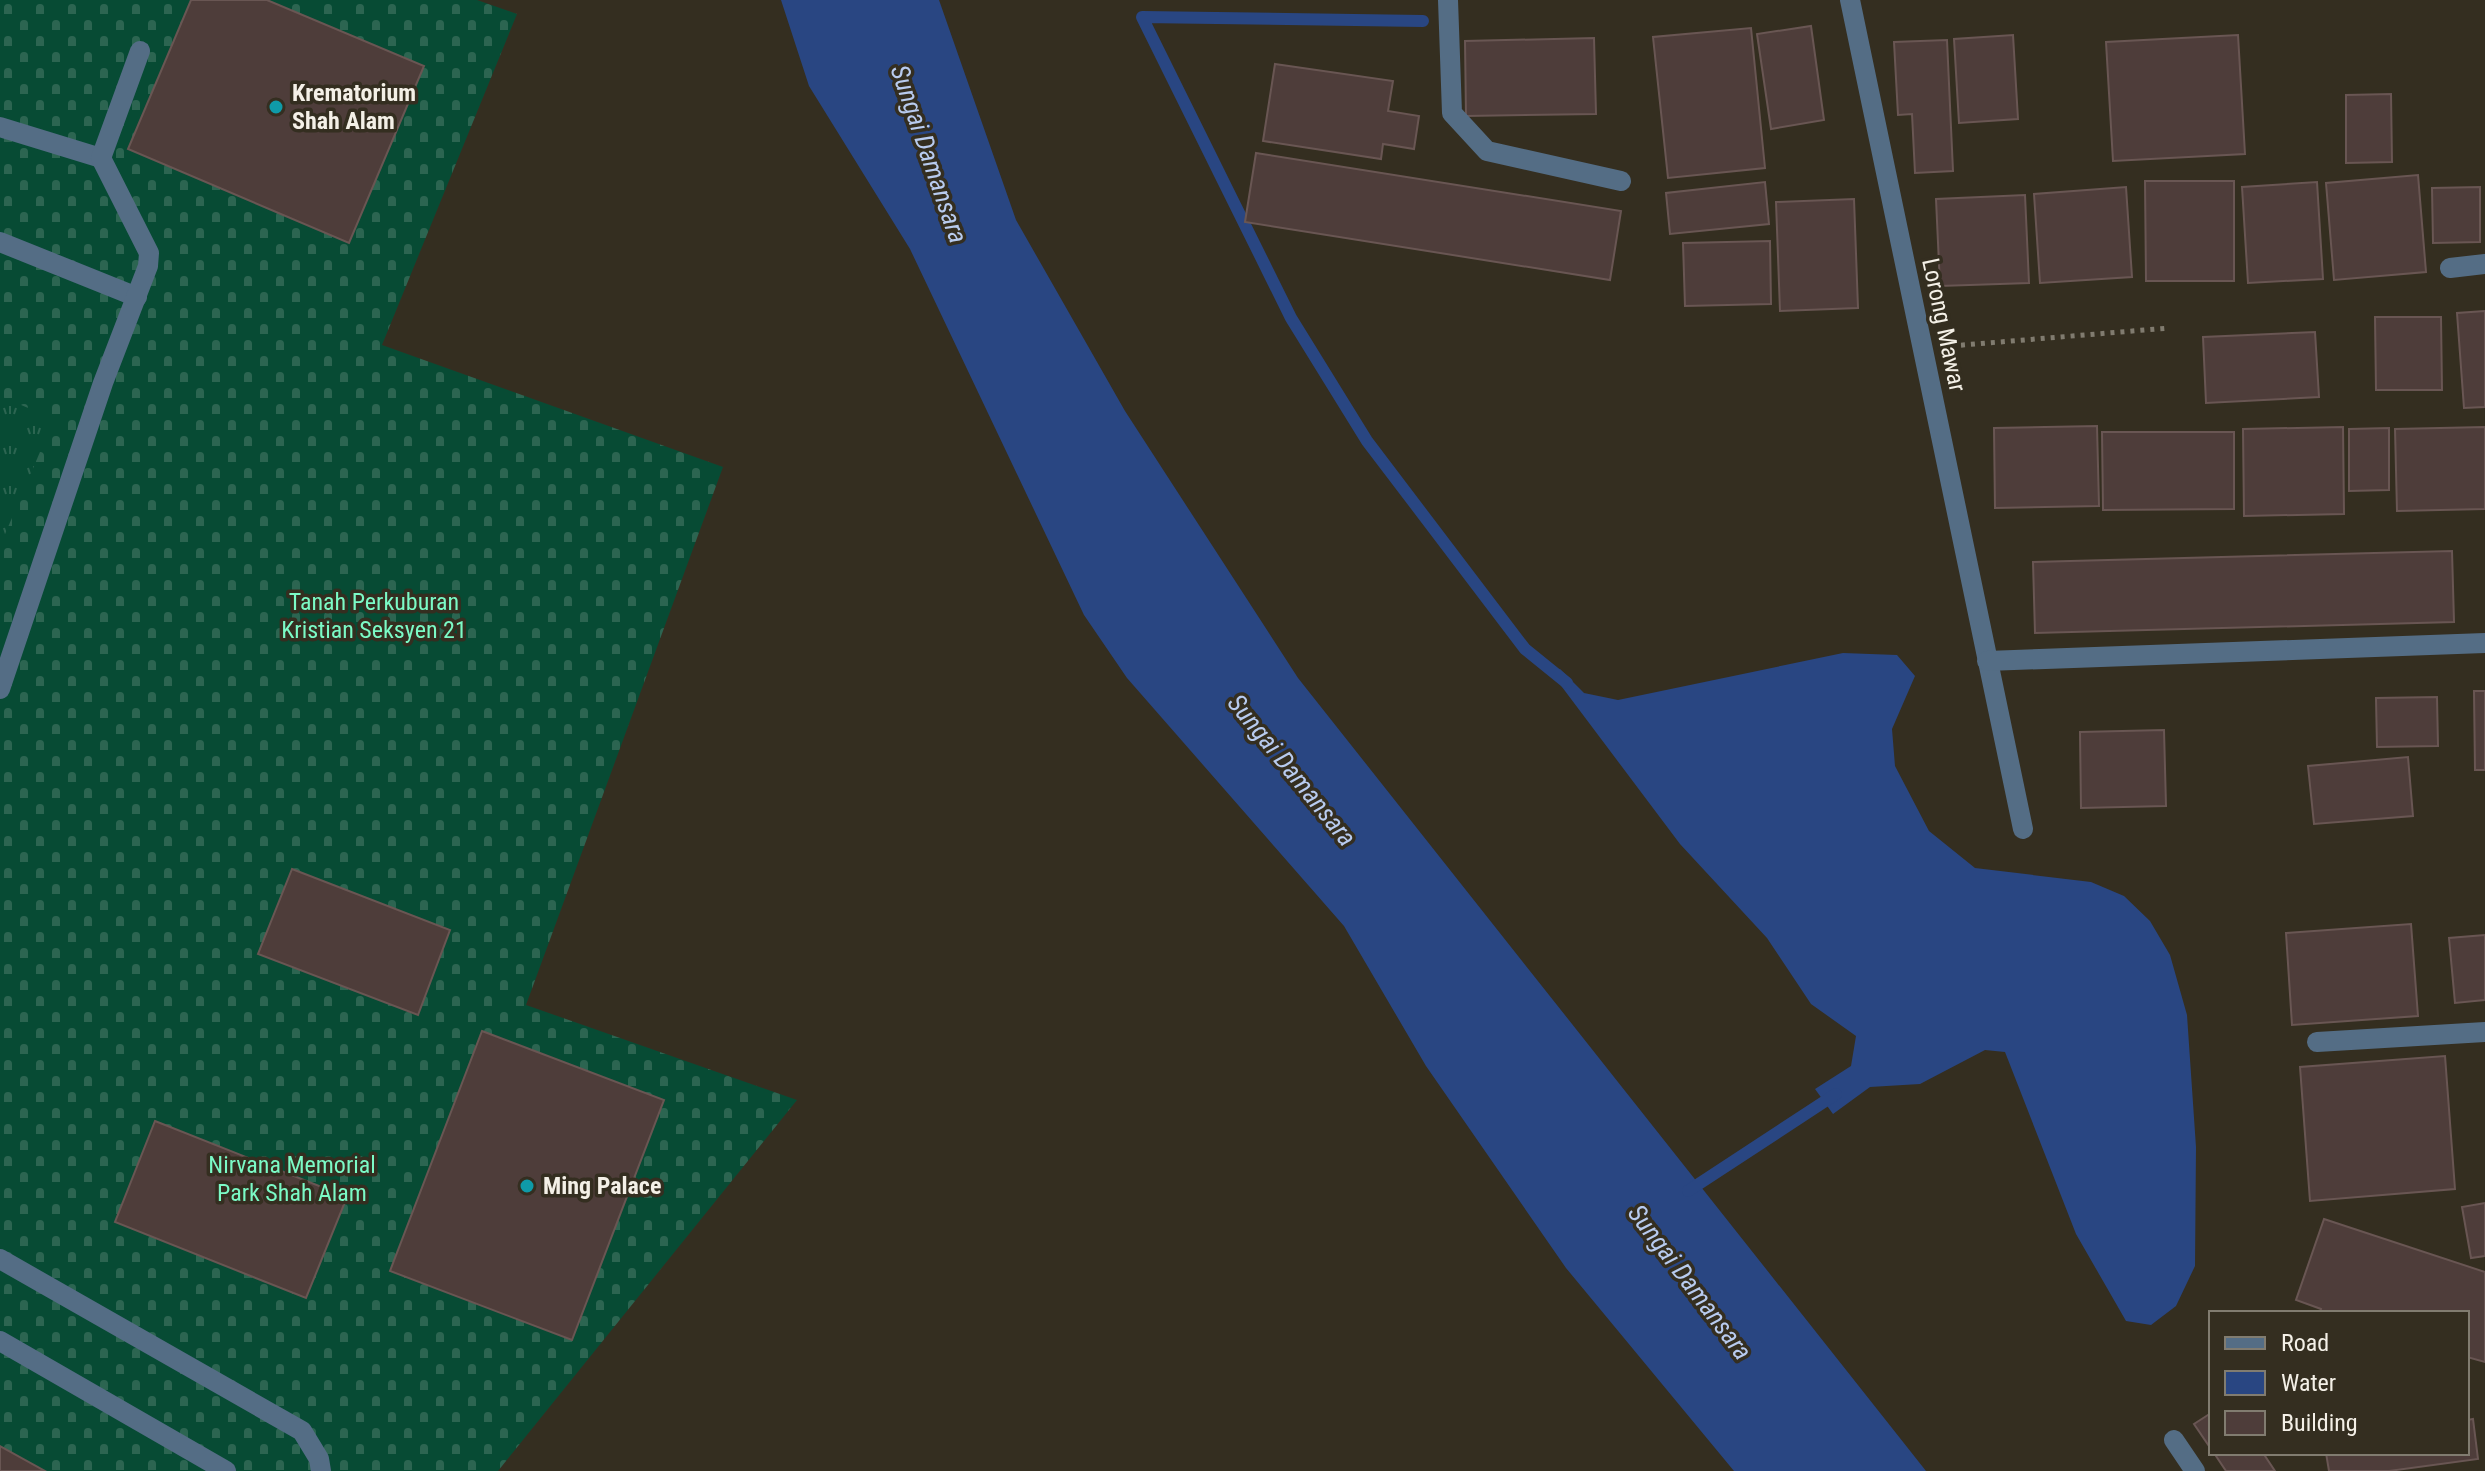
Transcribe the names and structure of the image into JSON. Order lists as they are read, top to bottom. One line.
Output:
{"streets":{"street":["Lorong Mawar"]},"water":["Sungai Damansara"],"parks":["Tanah Perkuburan Kristian Seksyen 21","Nirvana Memorial Park Shah Alam"],"places":["Krematorium Shah Alam","Ming Palace"],"legend":["Road","Water","Building"]}
